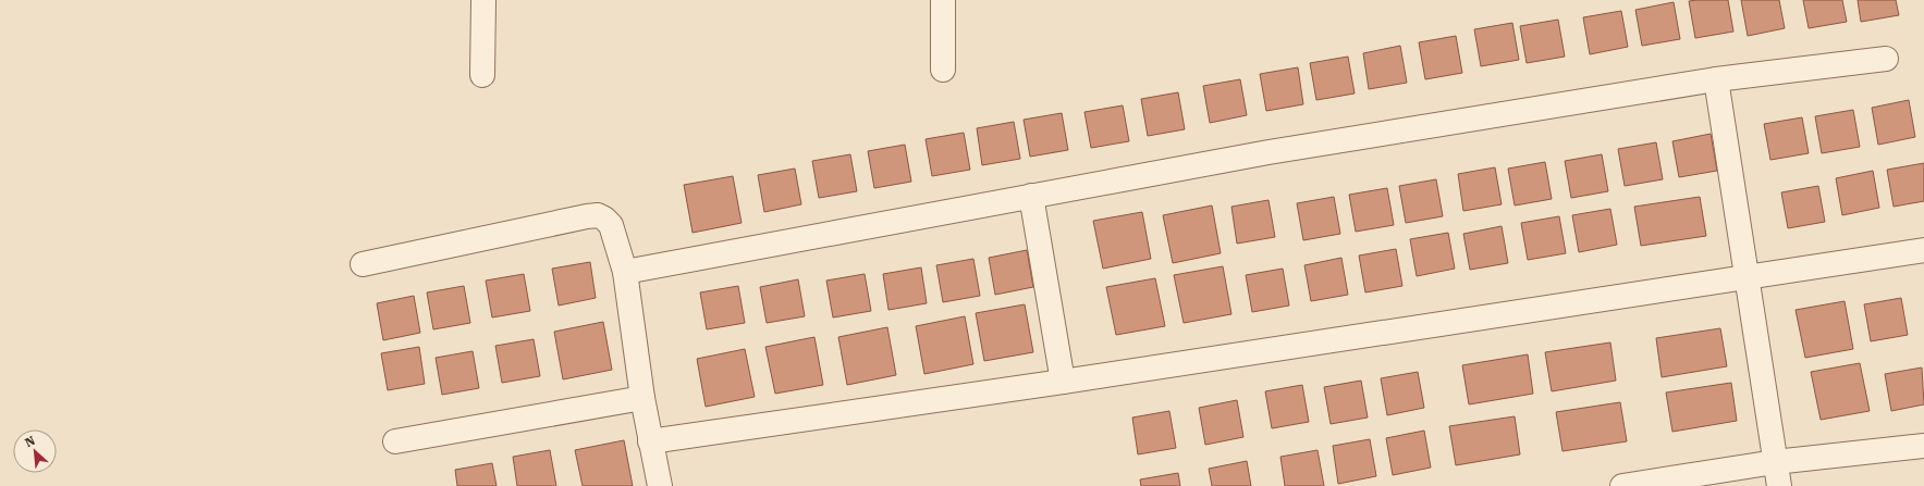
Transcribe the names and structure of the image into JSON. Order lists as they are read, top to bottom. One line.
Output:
{"north":"top left"}
